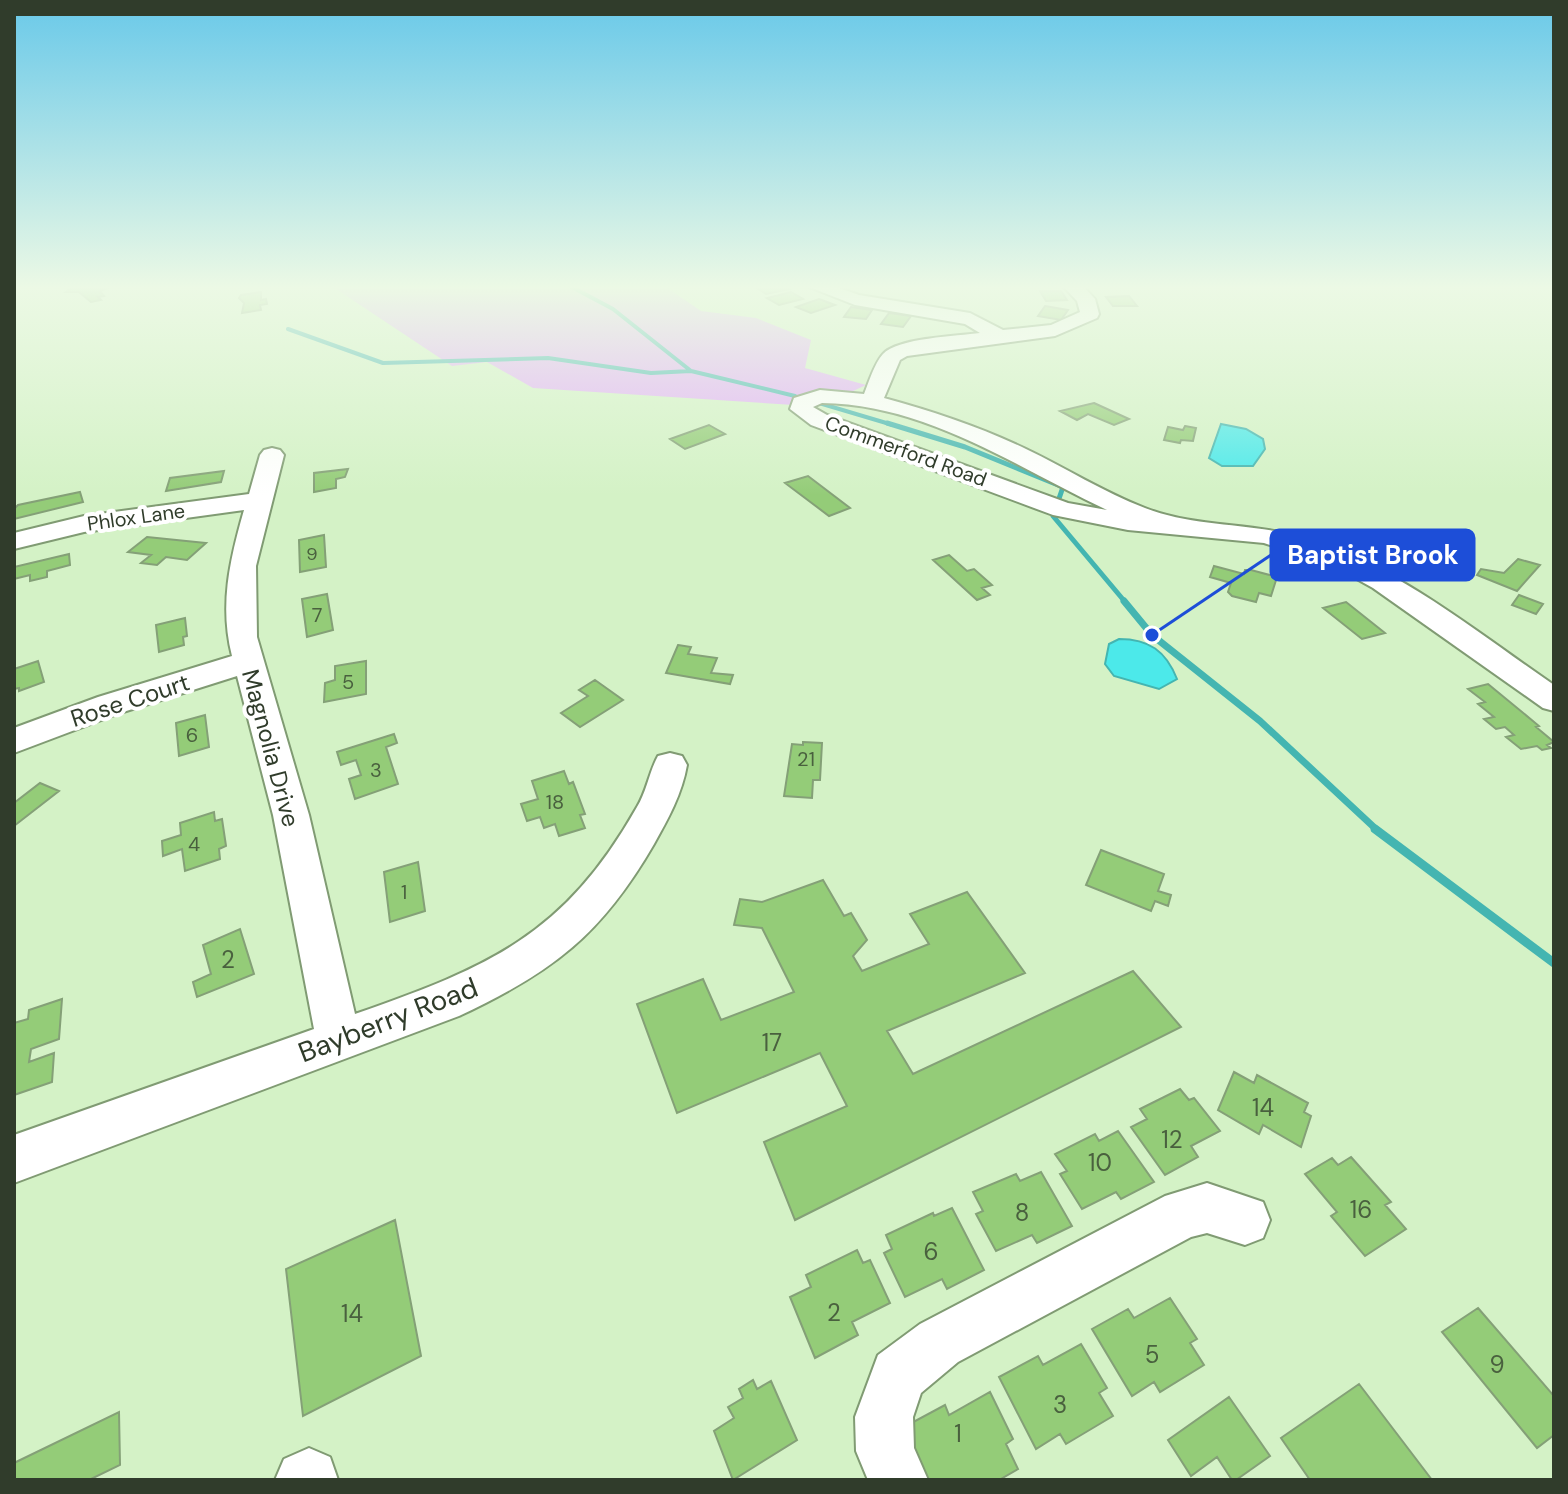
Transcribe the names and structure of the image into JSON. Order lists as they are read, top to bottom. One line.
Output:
{"streets":{"street":["Commerford Road","Phlox Lane","Rose Court","Magnolia Drive","Bayberry Road"]},"crossings":[["Phlox Lane","Magnolia Drive"],["Rose Court","Magnolia Drive"],["Magnolia Drive","Bayberry Road"]],"places":["Baptist Brook"],"house_numbers":["9","7","5","6","21","3","18","4","1","2","17","14","12","10","16","8","6","2","14","5","9","3","1"]}
